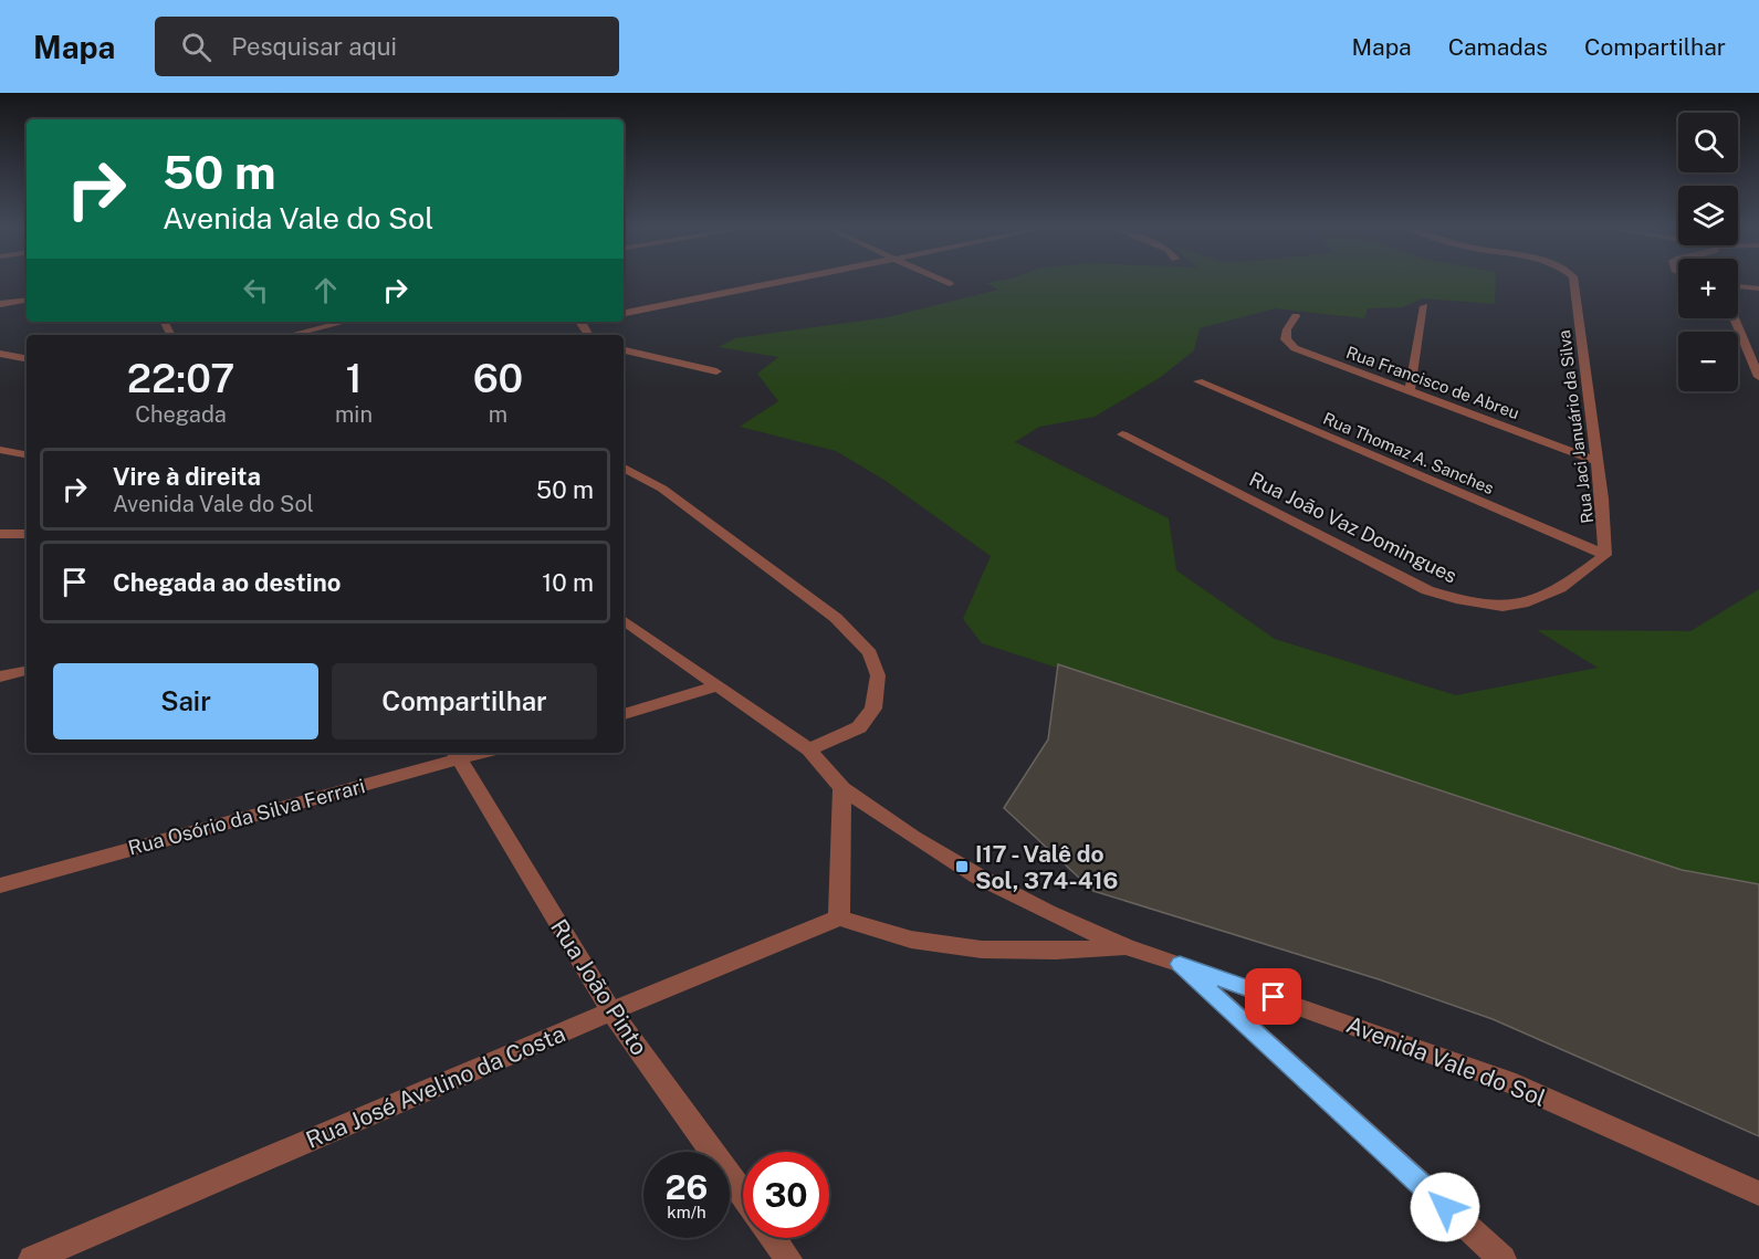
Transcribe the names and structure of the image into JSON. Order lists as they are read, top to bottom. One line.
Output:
{"streets":{"street":["Rua Francisco de Abreu","Rua Jaci Januário da Silva","Rua Thomaz A. Sanches","Rua João Vaz Domingues","Rua Osório da Silva Ferrari","Rua João Pinto","Avenida Vale do Sol","Rua José Avelino da Costa"]},"crossings":[["Rua Francisco de Abreu","Rua Jaci Januário da Silva"],["Rua Jaci Januário da Silva","Rua Thomaz A. Sanches"],["Rua Jaci Januário da Silva","Rua João Vaz Domingues"],["Rua Thomaz A. Sanches","Rua João Vaz Domingues"],["Rua Osório da Silva Ferrari","Rua João Pinto"],["Rua João Pinto","Rua José Avelino da Costa"]],"places":{"transit":["I17 - Valê do Sol, 374-416"]},"page":{"header":"Mapa","search":"Pesquisar aqui","nav":["Mapa","Camadas","Compartilhar"],"map_buttons":["+","−"],"turn":["50 m","Avenida Vale do Sol"],"eta":["22:07","Chegada","1","min","60","m"],"list":[{"name":"Vire à direita","note":"Avenida Vale do Sol","value":"50 m"},{"name":"Chegada ao destino","value":"10 m"}],"buttons":["Sair","Compartilhar"],"speed":"26 km/h","limit":"30"}}
